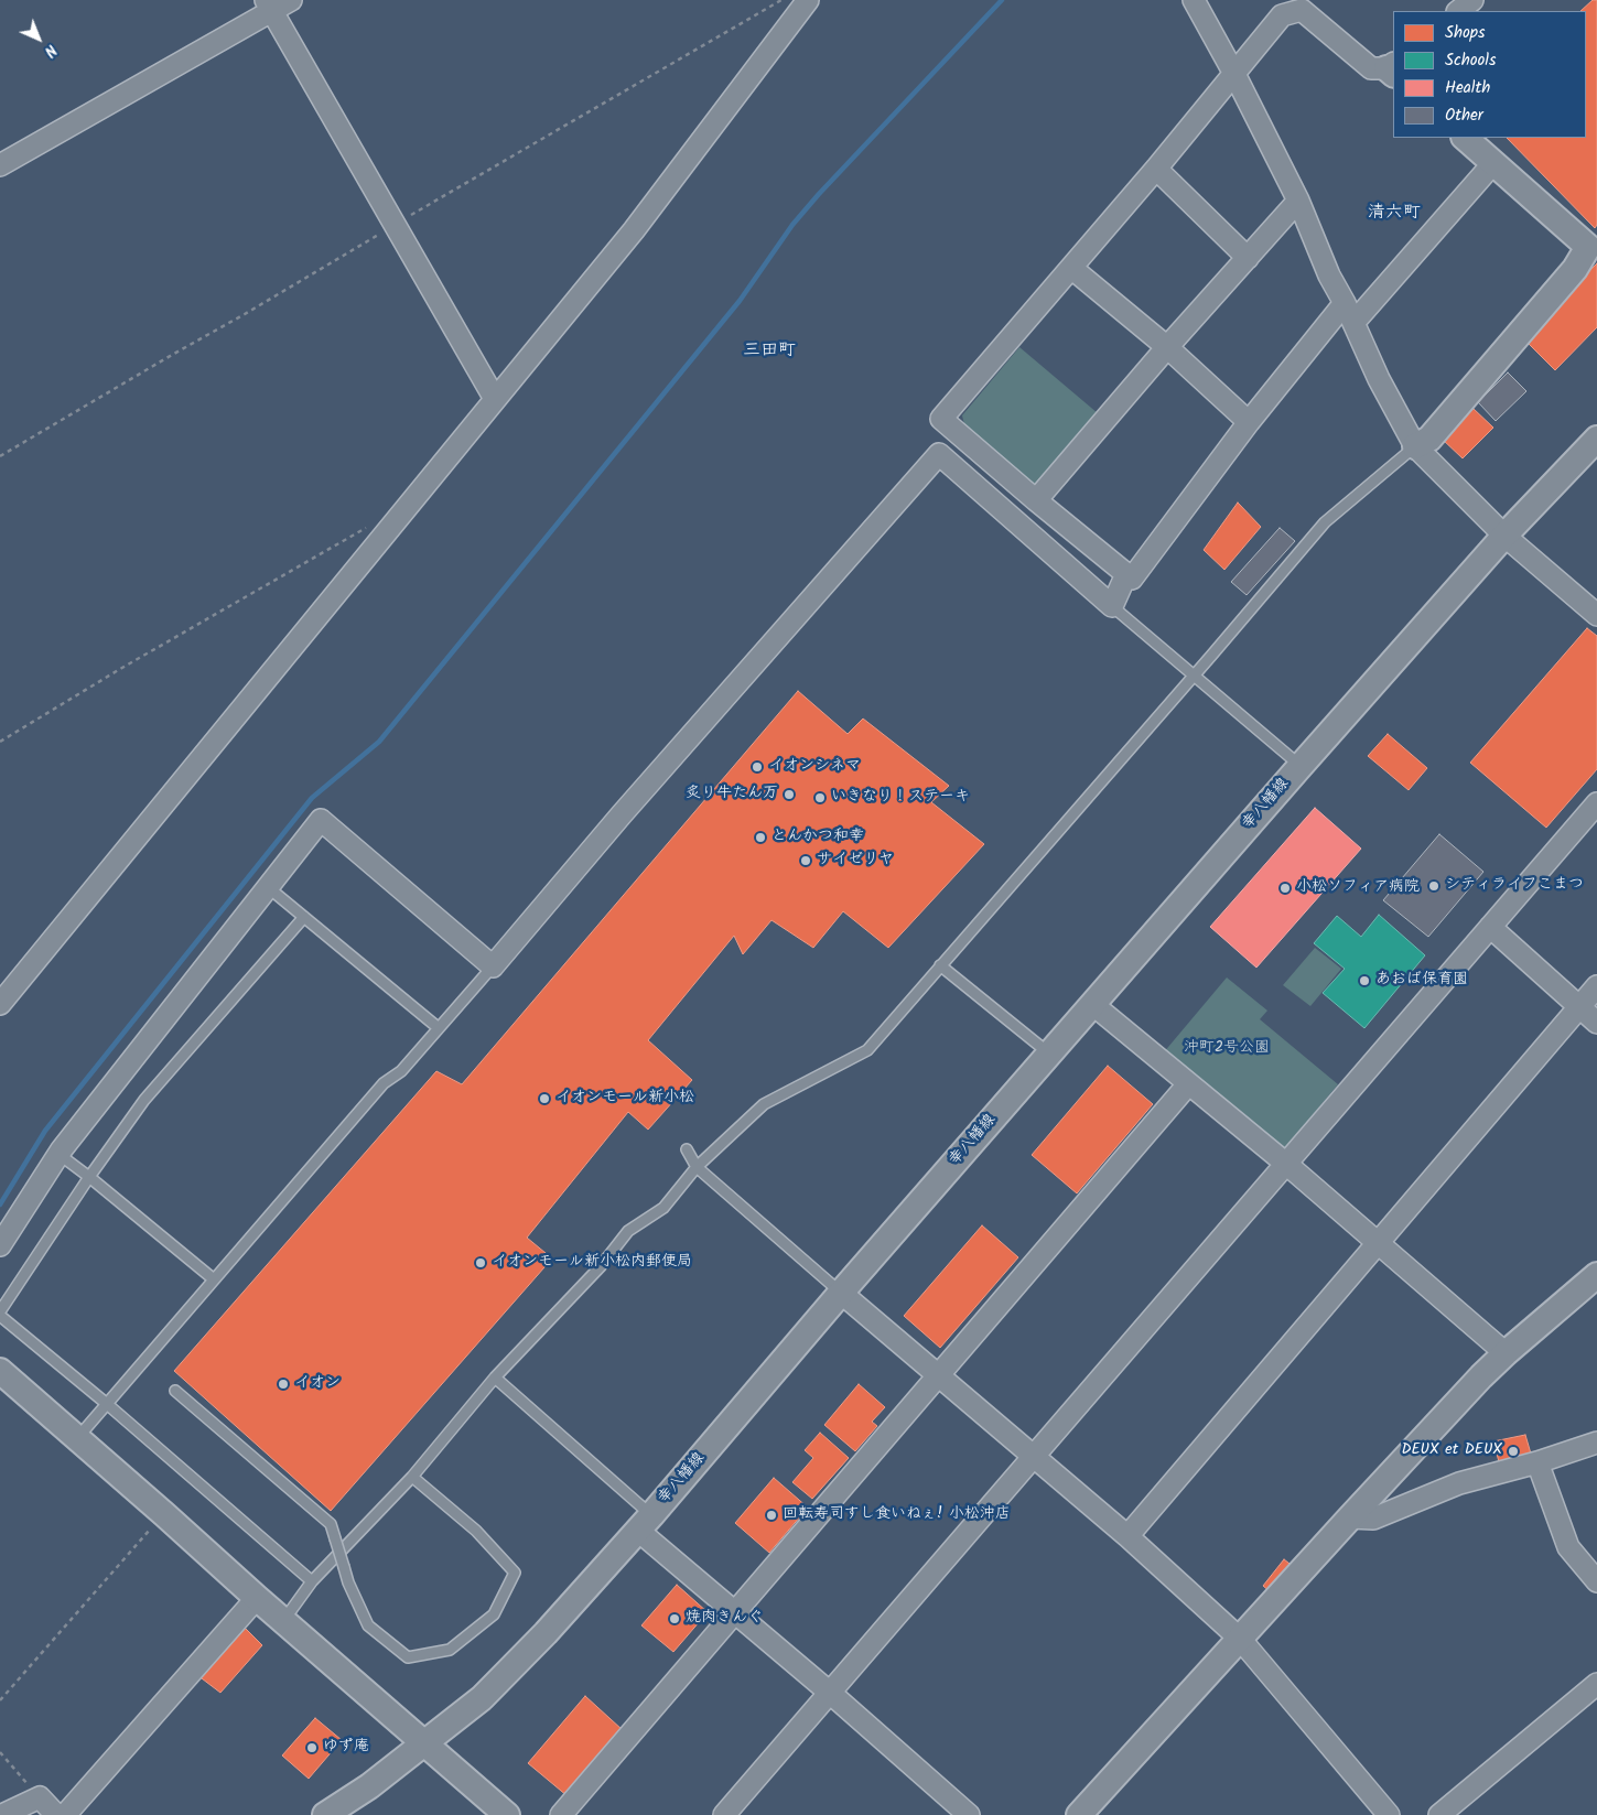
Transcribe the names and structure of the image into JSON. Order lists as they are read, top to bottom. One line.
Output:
{"streets":{"street":["幸八幡線"]},"districts":["清六町","三田町"],"parks":["沖町2号公園"],"places":["イオンシネマ","炙り牛たん万","いきなり！ステーキ","とんかつ和幸","サイゼリヤ","シティライフこまつ","小松ソフィア病院","あおば保育園","イオンモール新小松","イオンモール新小松内郵便局","イオン","DEUX et DEUX","回転寿司すし食いねぇ! 小松沖店","焼肉きんぐ","ゆず庵"],"legend":["Shops","Schools","Health","Other"],"north":"bottom right"}
